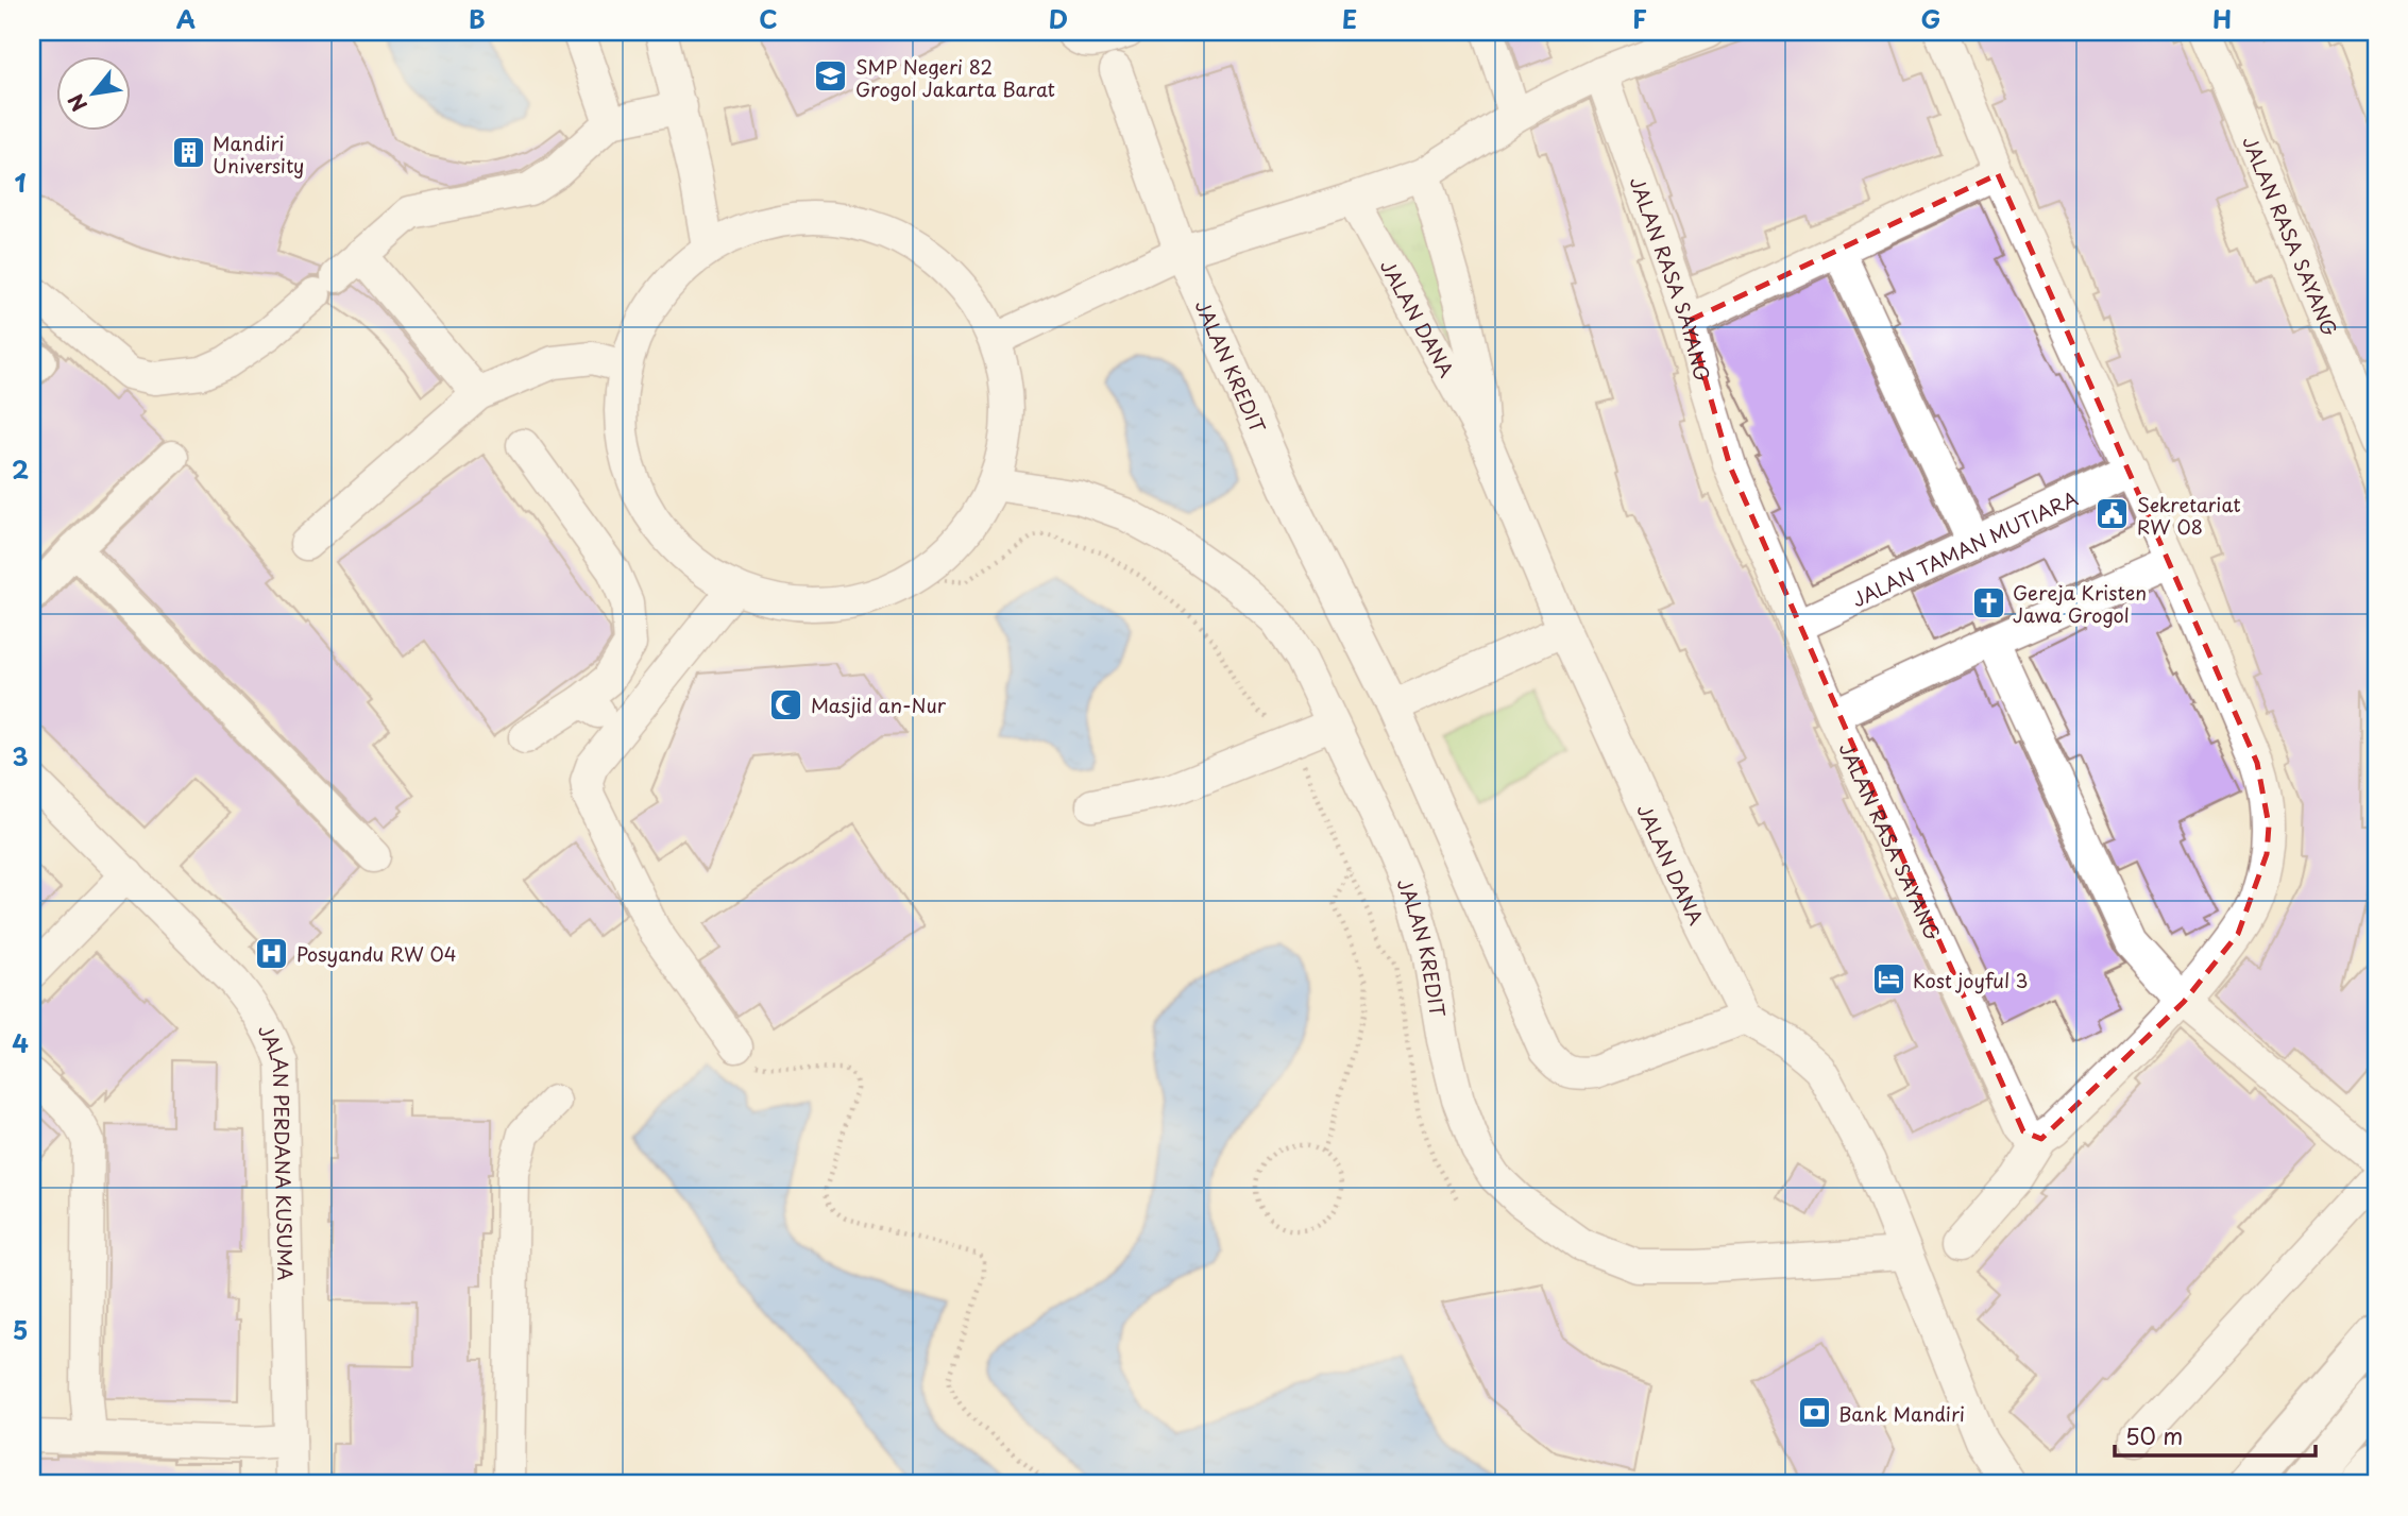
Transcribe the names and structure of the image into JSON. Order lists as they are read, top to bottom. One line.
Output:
{"streets":{"street":["JALAN RASA SAYANG","JALAN DANA","JALAN KREDIT","JALAN TAMAN MUTIARA","JALAN PERDANA KUSUMA"]},"crossings":[["JALAN RASA SAYANG","JALAN TAMAN MUTIARA"],["JALAN DANA","JALAN KREDIT"]],"places":{"school or university":["SMP Negeri 82 Grogol Jakarta Barat"],"building":["Mandiri University"],"public building":["Sekretariat RW 08"],"church":["Gereja Kristen Jawa Grogol"],"mosque":["Masjid an-Nur"],"hospital":["Posyandu RW 04"],"hotel":["Kost joyful 3"],"bank":["Bank Mandiri"]},"scale_bar":"50 m","north":"bottom left","grid":{"columns":["A","B","C","D","E","F","G","H"],"rows":["1","2","3","4","5"]}}
